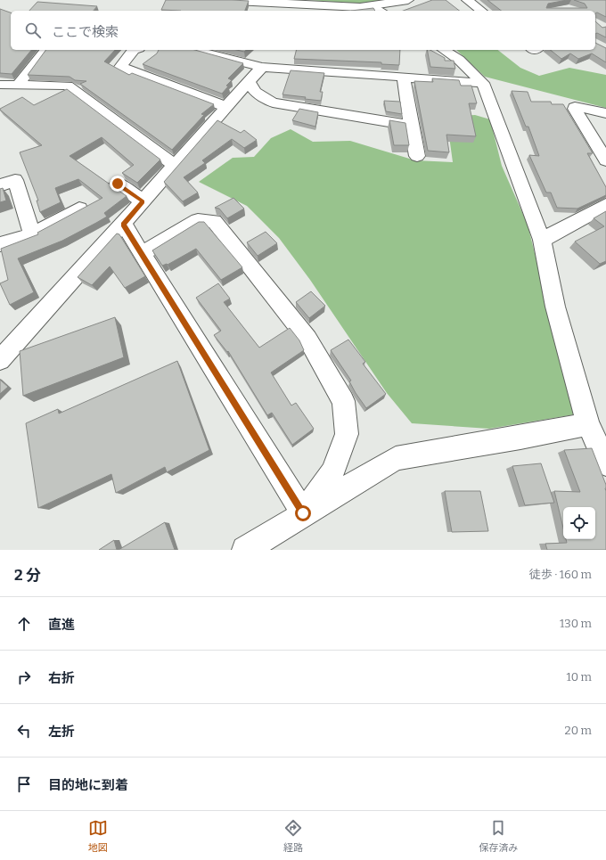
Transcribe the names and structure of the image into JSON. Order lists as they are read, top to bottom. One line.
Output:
{"page":{"search":"ここで検索","heading":["2 分","徒歩 · 160 m"],"list":[["直進","130 m"],["右折","10 m"],["左折","20 m"],"目的地に到着"],"nav":["地図","経路","保存済み"]}}
